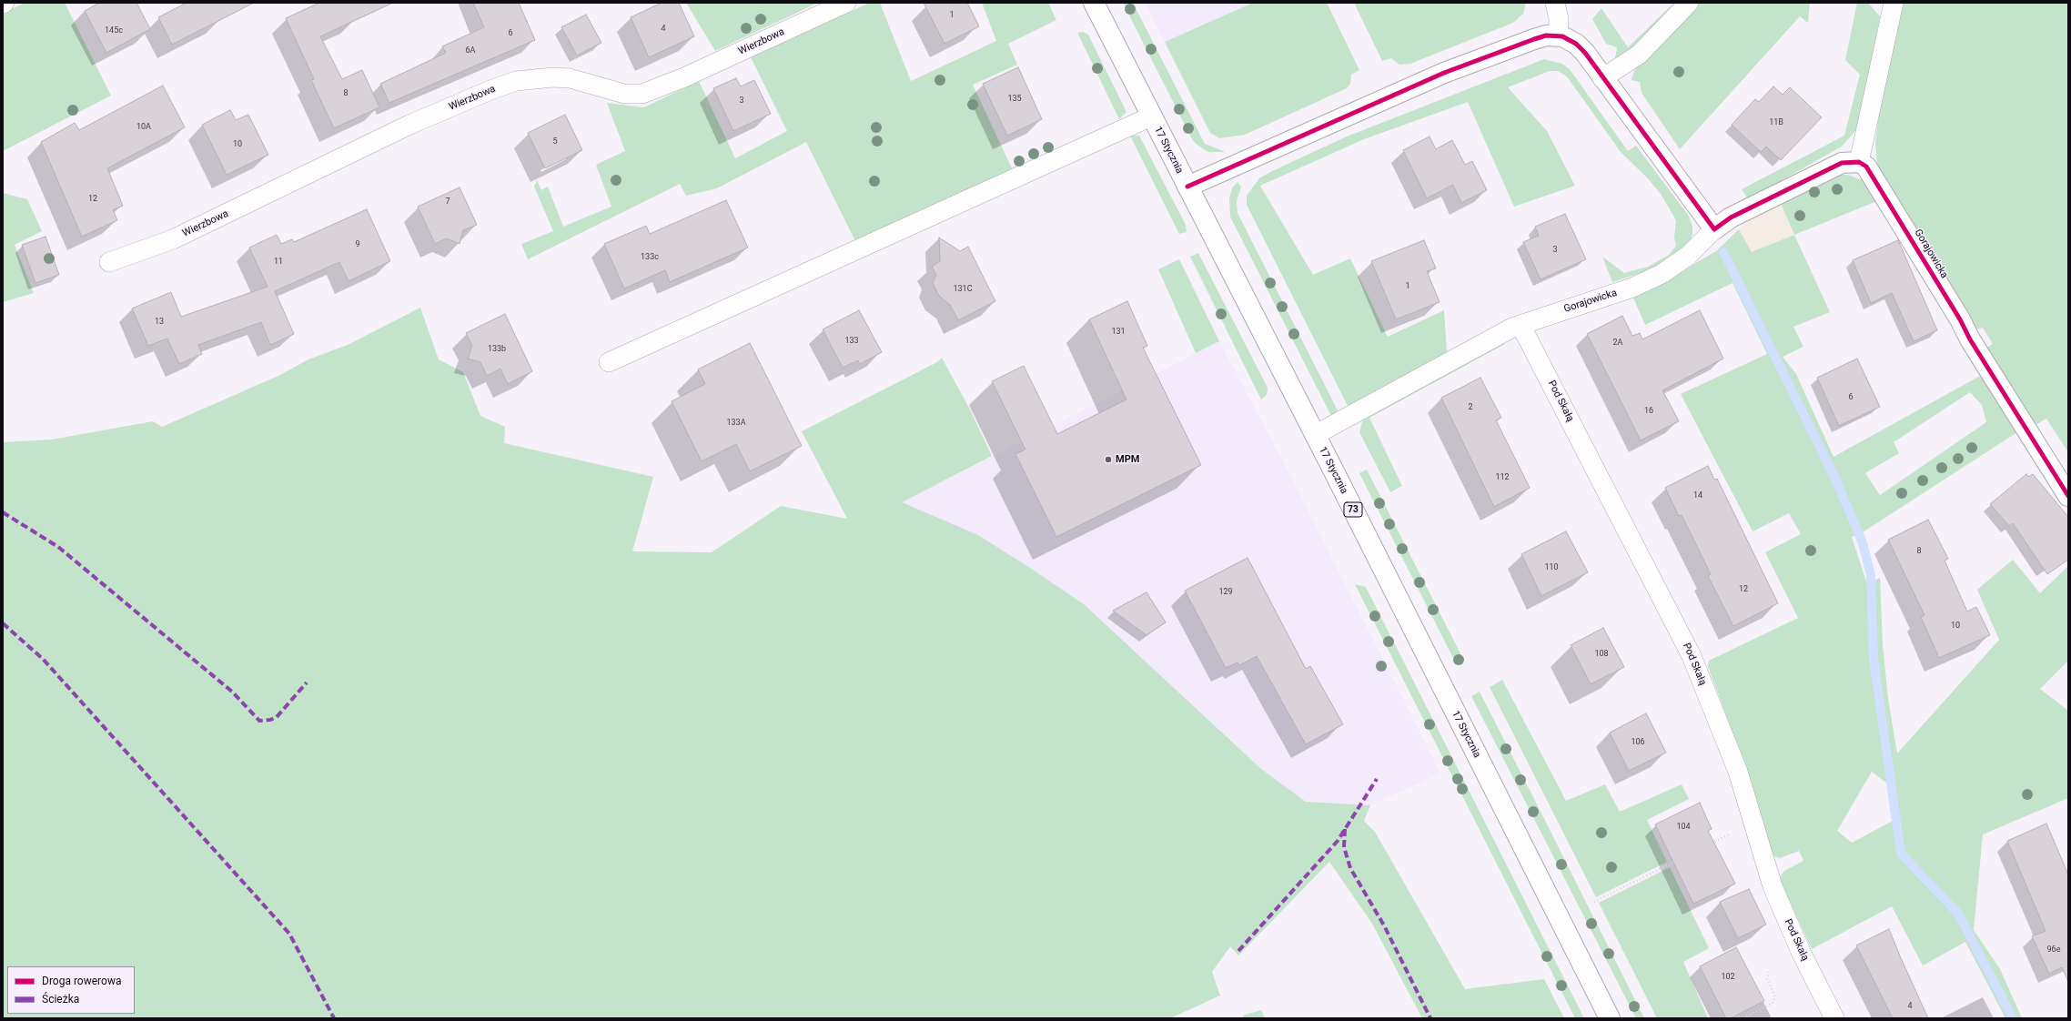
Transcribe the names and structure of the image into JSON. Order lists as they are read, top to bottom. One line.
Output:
{"streets":{"street":["17 Stycznia","Gorajowicka","73"],"lane":["Wierzbowa","Pod Skałą"]},"crossings":[["17 Stycznia","Gorajowicka"],["Gorajowicka","Pod Skałą"]],"places":["MPM"],"house_numbers":["1","4","145c","6","6A","8","135","3","11B","10A","5","10","12","7","9","3","133c","11","1","131C","13","131","133","2A","133b","6","2","16","133A","112","14","8","110","12","129","10","108","106","104","96e","102","4"],"legend":["Droga rowerowa","Ścieżka"]}
